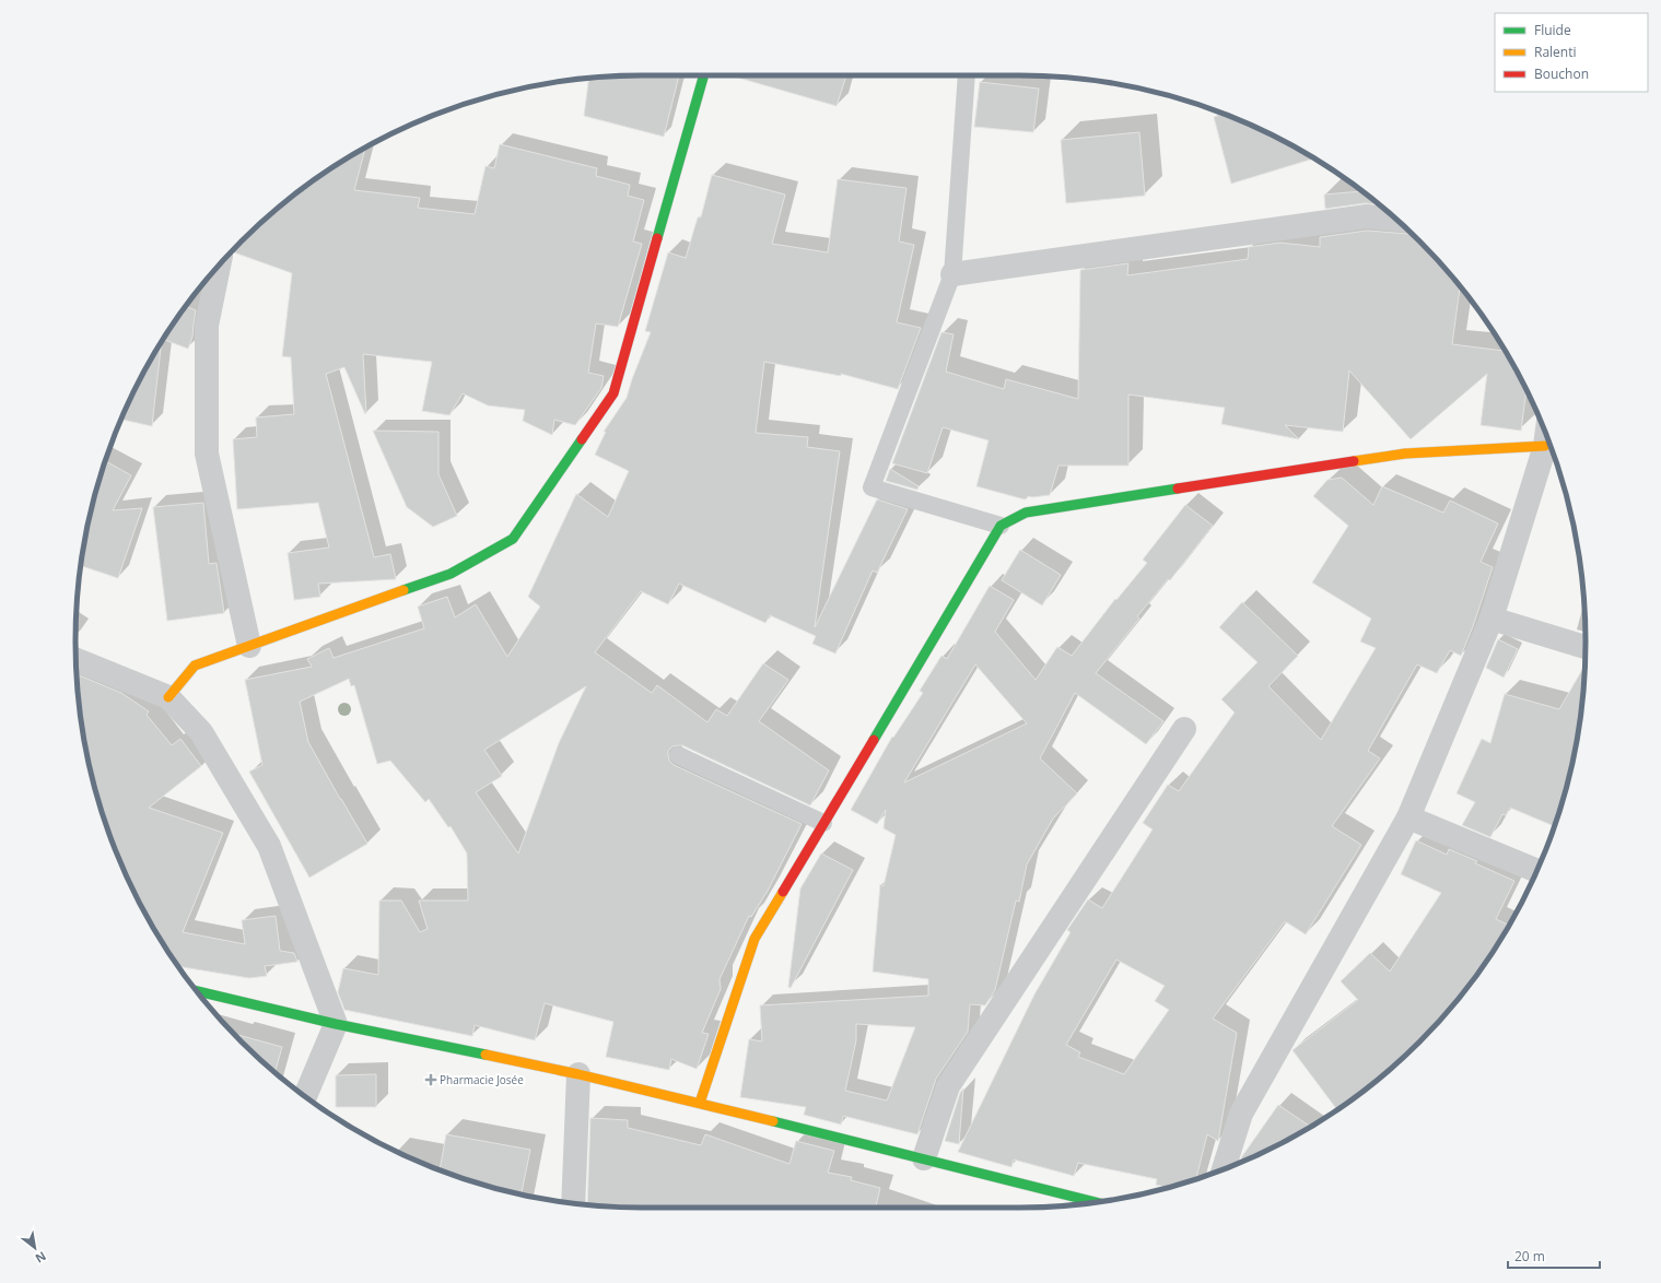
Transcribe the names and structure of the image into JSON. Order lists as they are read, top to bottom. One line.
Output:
{"places":{"health":["Pharmacie Josée"]},"legend":["Fluide","Ralenti","Bouchon"],"scale_bar":"20 m","north":"bottom right"}
